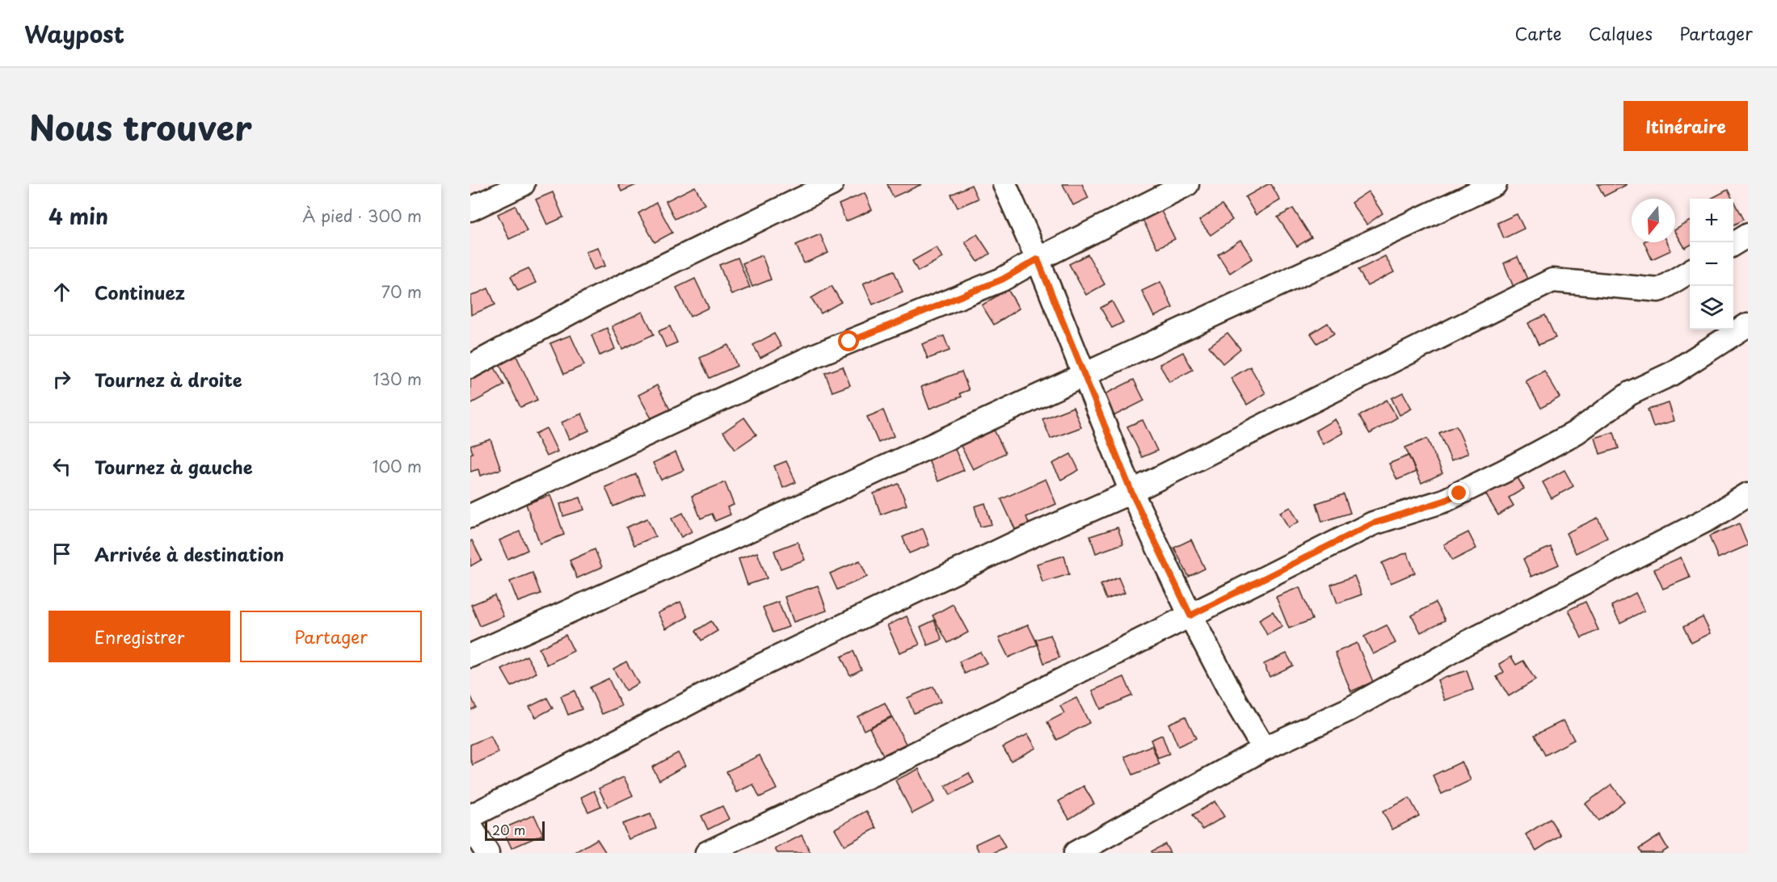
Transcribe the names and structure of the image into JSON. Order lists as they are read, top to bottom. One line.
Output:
{"scale_bar":"20 m","north":"bottom","page":{"header":"Waypost","nav":["Carte","Calques","Partager"],"title":"Nous trouver","buttons":["Itinéraire",["Enregistrer","Partager"]],"heading":["4 min","À pied · 300 m"],"map_buttons":["+","−"],"list":[["Continuez","70 m"],["Tournez à droite","130 m"],["Tournez à gauche","100 m"],"Arrivée à destination"],"scale":"20 m"}}
